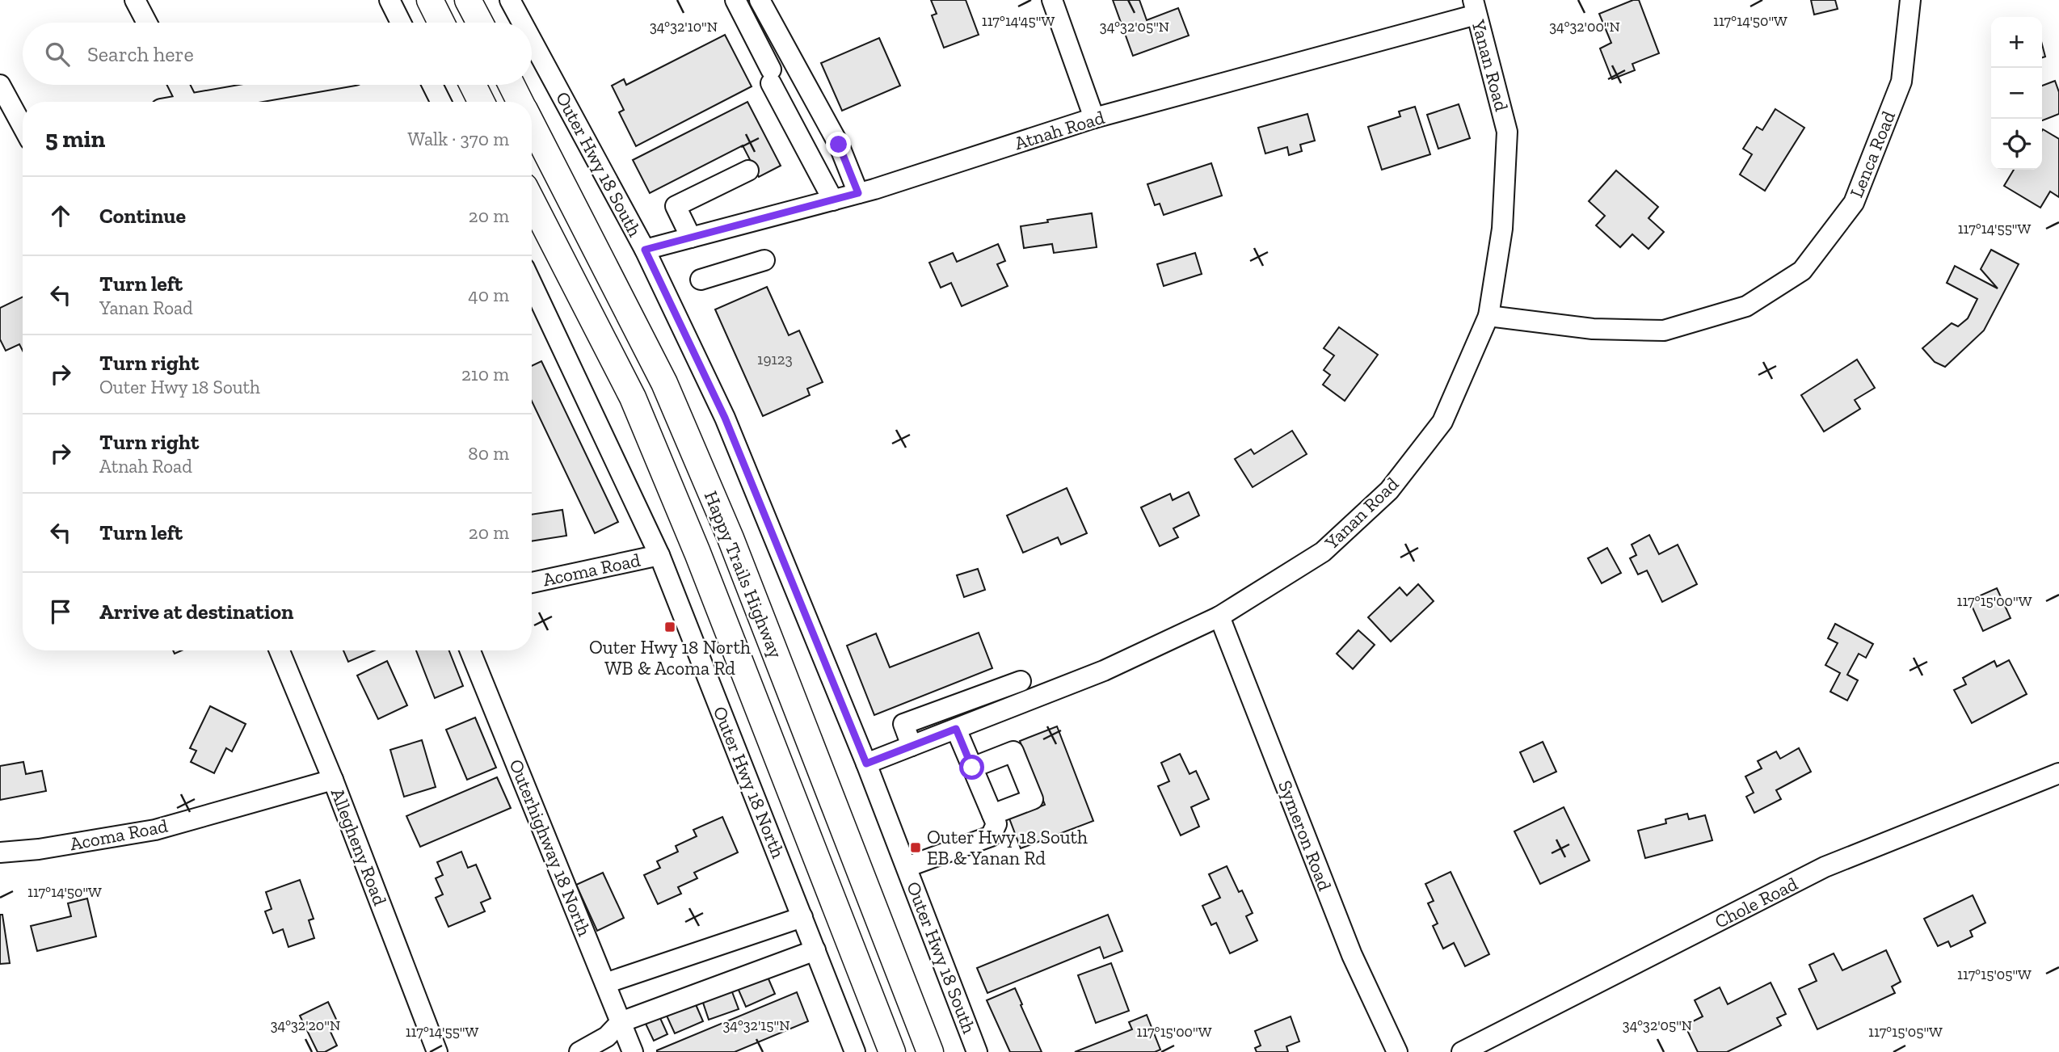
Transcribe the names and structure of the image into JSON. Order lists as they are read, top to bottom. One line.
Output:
{"streets":{"main road":["Happy Trails Highway"],"street":["Yanan Road","Atnah Road","Lenca Road","Outer Hwy 18 South","Acoma Road","Outer Hwy 18 North","Symeron Road","Allegheny Road","Outerhighway 18 North","Chole Road"]},"crossings":[["Yanan Road","Atnah Road"],["Yanan Road","Lenca Road"],["Yanan Road","Outer Hwy 18 South"],["Yanan Road","Symeron Road"],["Atnah Road","Outer Hwy 18 South"],["Acoma Road","Outer Hwy 18 North"],["Acoma Road","Allegheny Road"]],"places":{"transit":["Outer Hwy 18 North WB & Acoma Rd","Outer Hwy 18 South EB & Yanan Rd"]},"house_numbers":["19123"],"page":{"map_buttons":["+","−"],"search":"Search here","heading":["5 min","Walk · 370 m"],"list":[["Continue","20 m"],["Turn left","Yanan Road","40 m"],["Turn right","Outer Hwy 18 South","210 m"],["Turn right","Atnah Road","80 m"],["Turn left","20 m"],"Arrive at destination"]},"coordinates":["117°14'45\"W","117°14'50\"W","34°32'10\"N","34°32'05\"N","34°32'00\"N","117°14'55\"W","117°15'00\"W","117°15'05\"W","34°32'20\"N","34°32'15\"N"]}
